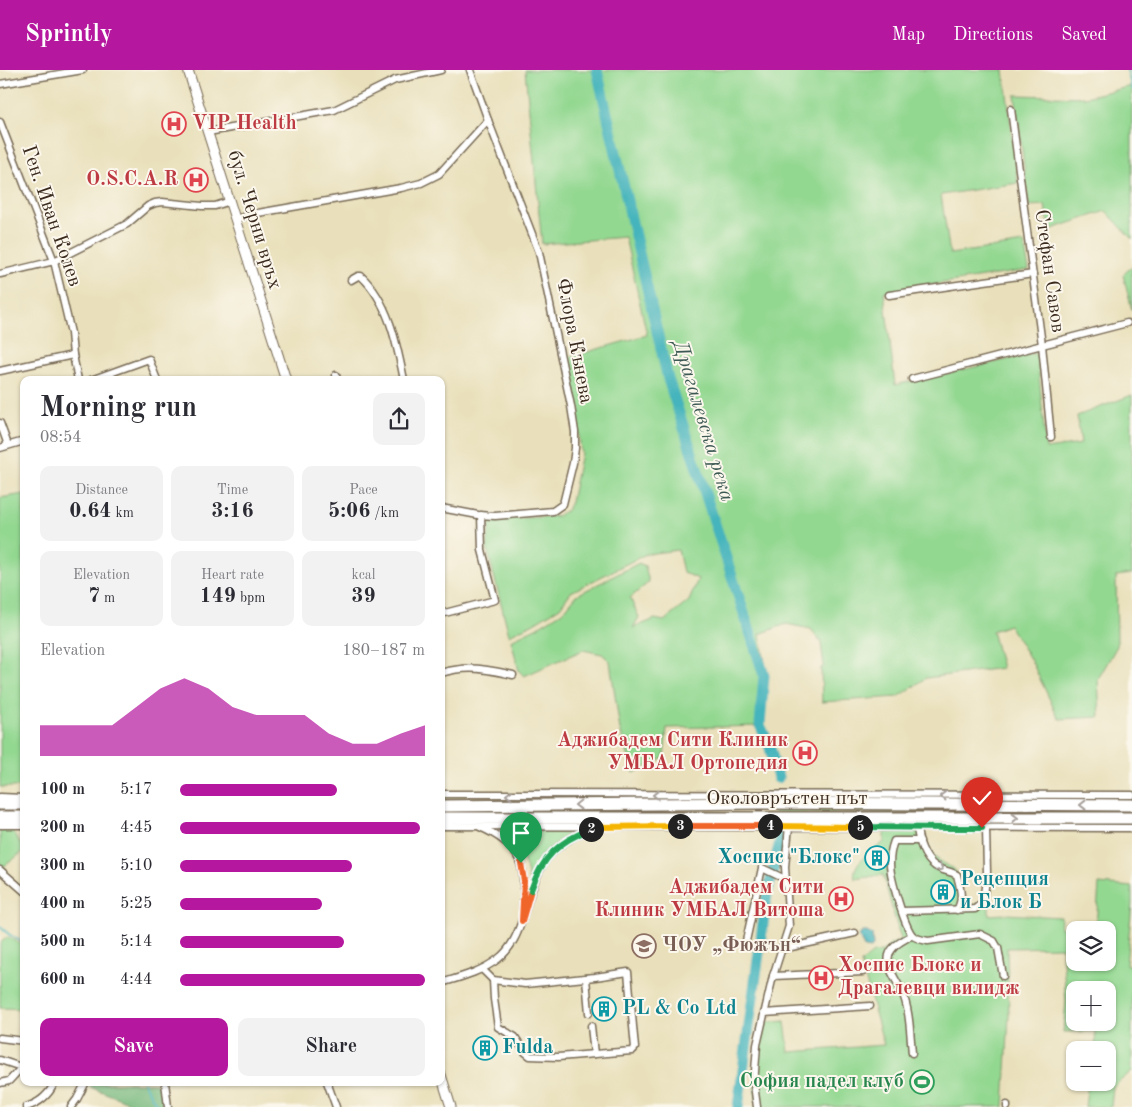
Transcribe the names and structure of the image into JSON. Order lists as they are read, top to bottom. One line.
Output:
{"streets":{"highway":["Околовръстен път"],"main road":["бул. Черни връх"],"street":["Ген. Иван Колев","Стефан Савов","Флора Кънева"]},"water":["Драгалевска река"],"places":{"hospital":["VIP Health","O.S.C.A.R","Аджибадем Сити Клиник УМБАЛ Ортопедия","Аджибадем Сити Клиник УМБАЛ Витоша","Хоспис Блокс и Драгалевци вилидж"],"building":["Хоспис \"Блокс\"","Рецепция и Блок Б","PL & Co Ltd","Fulda"],"school or university":["ЧОУ „Фюжън“"],"sports":["София падел клуб"]},"page":{"header":"Sprintly","nav":["Map","Directions","Saved"],"heading":["Morning run","08:54"],"stats":[["Distance","0.64 km"],["Time","3:16"],["Pace","5:06 /km"],["Elevation","7 m"],["Heart rate","149 bpm"],["kcal","39"]],"chart":["Elevation","180–187 m"],"list":[{"name":"100 m","note":"5:17"},{"name":"200 m","note":"4:45"},{"name":"300 m","note":"5:10"},{"name":"400 m","note":"5:25"},{"name":"500 m","note":"5:14"},{"name":"600 m","note":"4:44"}],"pins":["3","4","5","2"],"map_buttons":["+","−"],"buttons":["Save","Share"]}}
